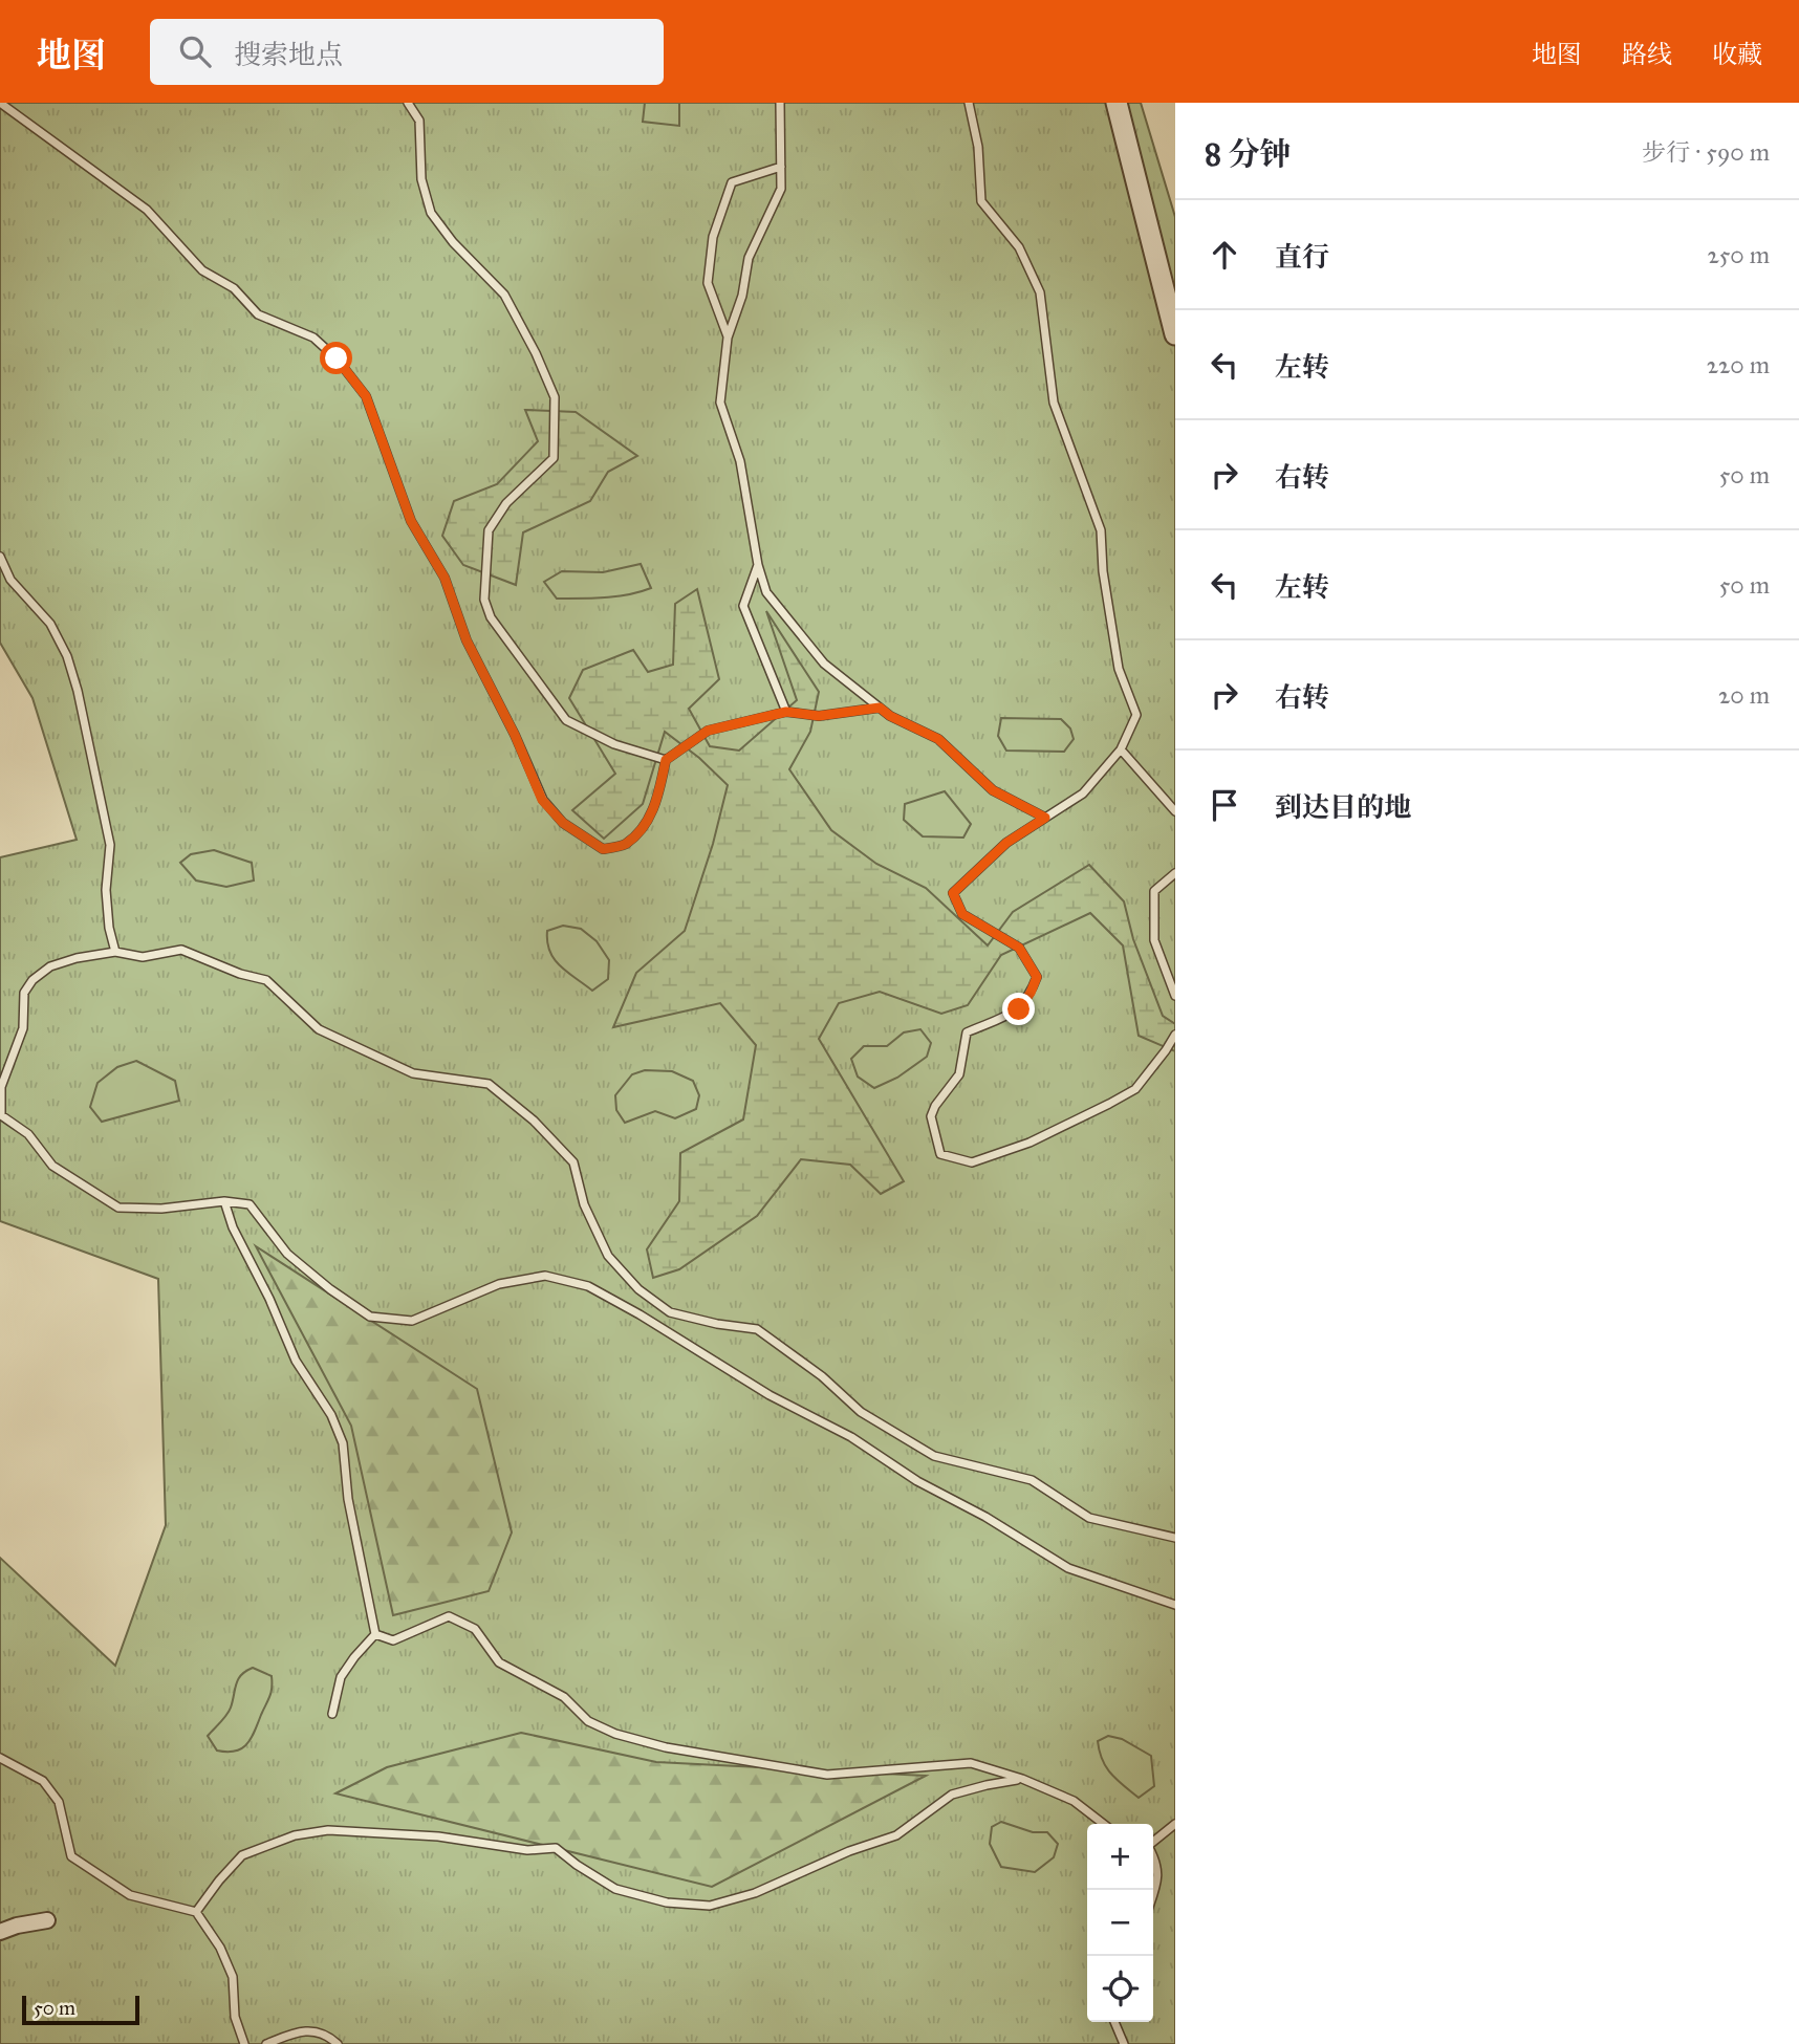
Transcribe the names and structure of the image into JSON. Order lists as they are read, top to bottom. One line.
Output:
{"scale_bar":"50 m","page":{"header":"地图","search":"搜索地点","nav":["地图","路线","收藏"],"heading":["8 分钟","步行 · 590 m"],"list":[["直行","250 m"],["左转","220 m"],["右转","50 m"],["左转","50 m"],["右转","20 m"],"到达目的地"],"map_buttons":["+","−"],"scale":"50 m"}}
